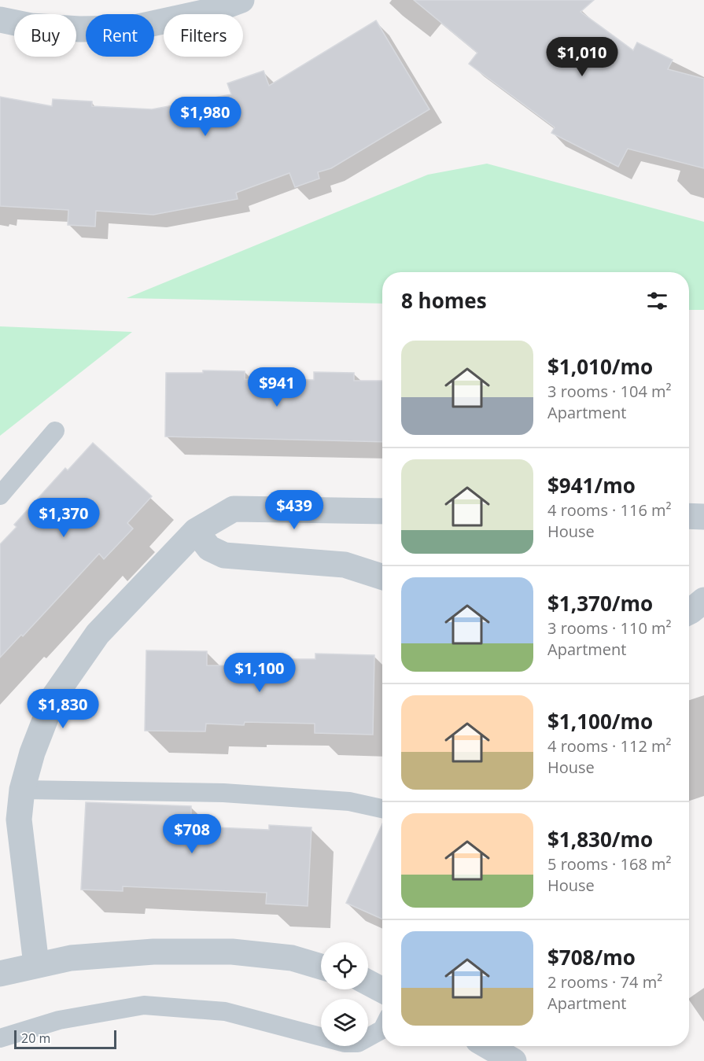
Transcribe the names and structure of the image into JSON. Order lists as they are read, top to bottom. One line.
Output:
{"scale_bar":"20 m","page":{"chip":["Buy","Rent","Filters"],"price":["$1,010","$1,980","$941","$439","$1,370","$1,100","$1,830","$708"],"heading":"8 homes","list":[{"name":"$1,010/mo","note":"3 rooms · 104 m² · Apartment"},{"name":"$941/mo","note":"4 rooms · 116 m² · House"},{"name":"$1,370/mo","note":"3 rooms · 110 m² · Apartment"},{"name":"$1,100/mo","note":"4 rooms · 112 m² · House"},{"name":"$1,830/mo","note":"5 rooms · 168 m² · House"},{"name":"$708/mo","note":"2 rooms · 74 m² · Apartment"}],"scale":"20 m"}}
